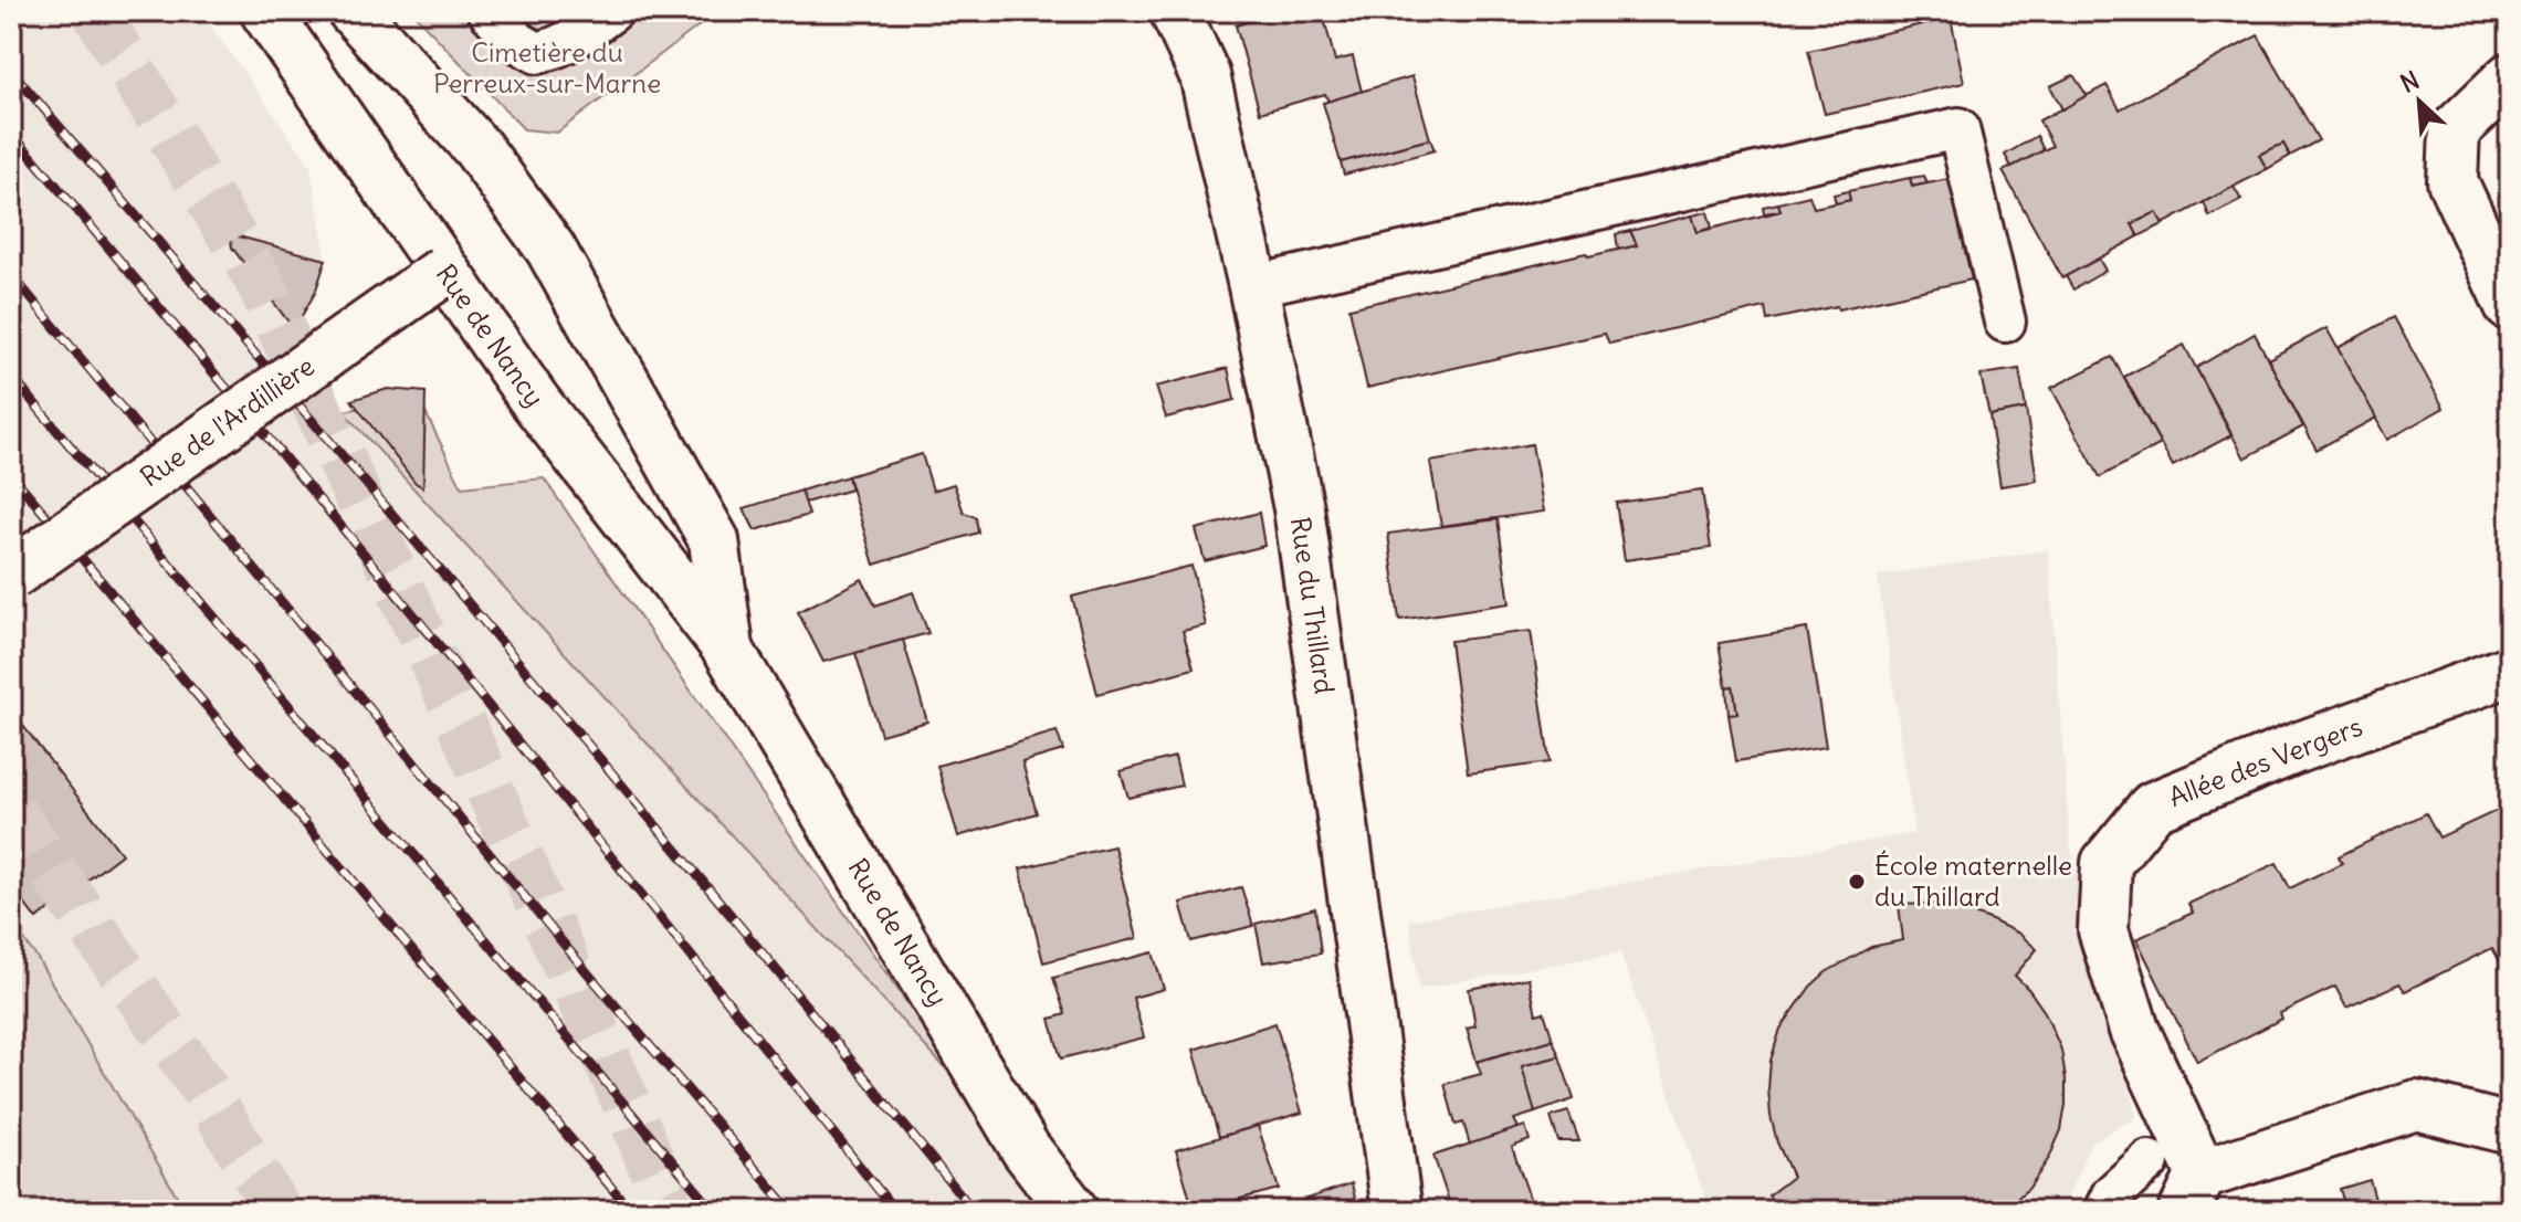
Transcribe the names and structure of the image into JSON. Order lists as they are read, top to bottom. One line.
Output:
{"streets":{"street":["Rue de Nancy","Rue de l'Ardillière","Rue du Thillard","Allée des Vergers"]},"crossings":[["Rue de Nancy","Rue de l'Ardillière"]],"parks":["Cimetière du Perreux-sur-Marne"],"places":["École maternelle du Thillard"],"north":"top left"}
